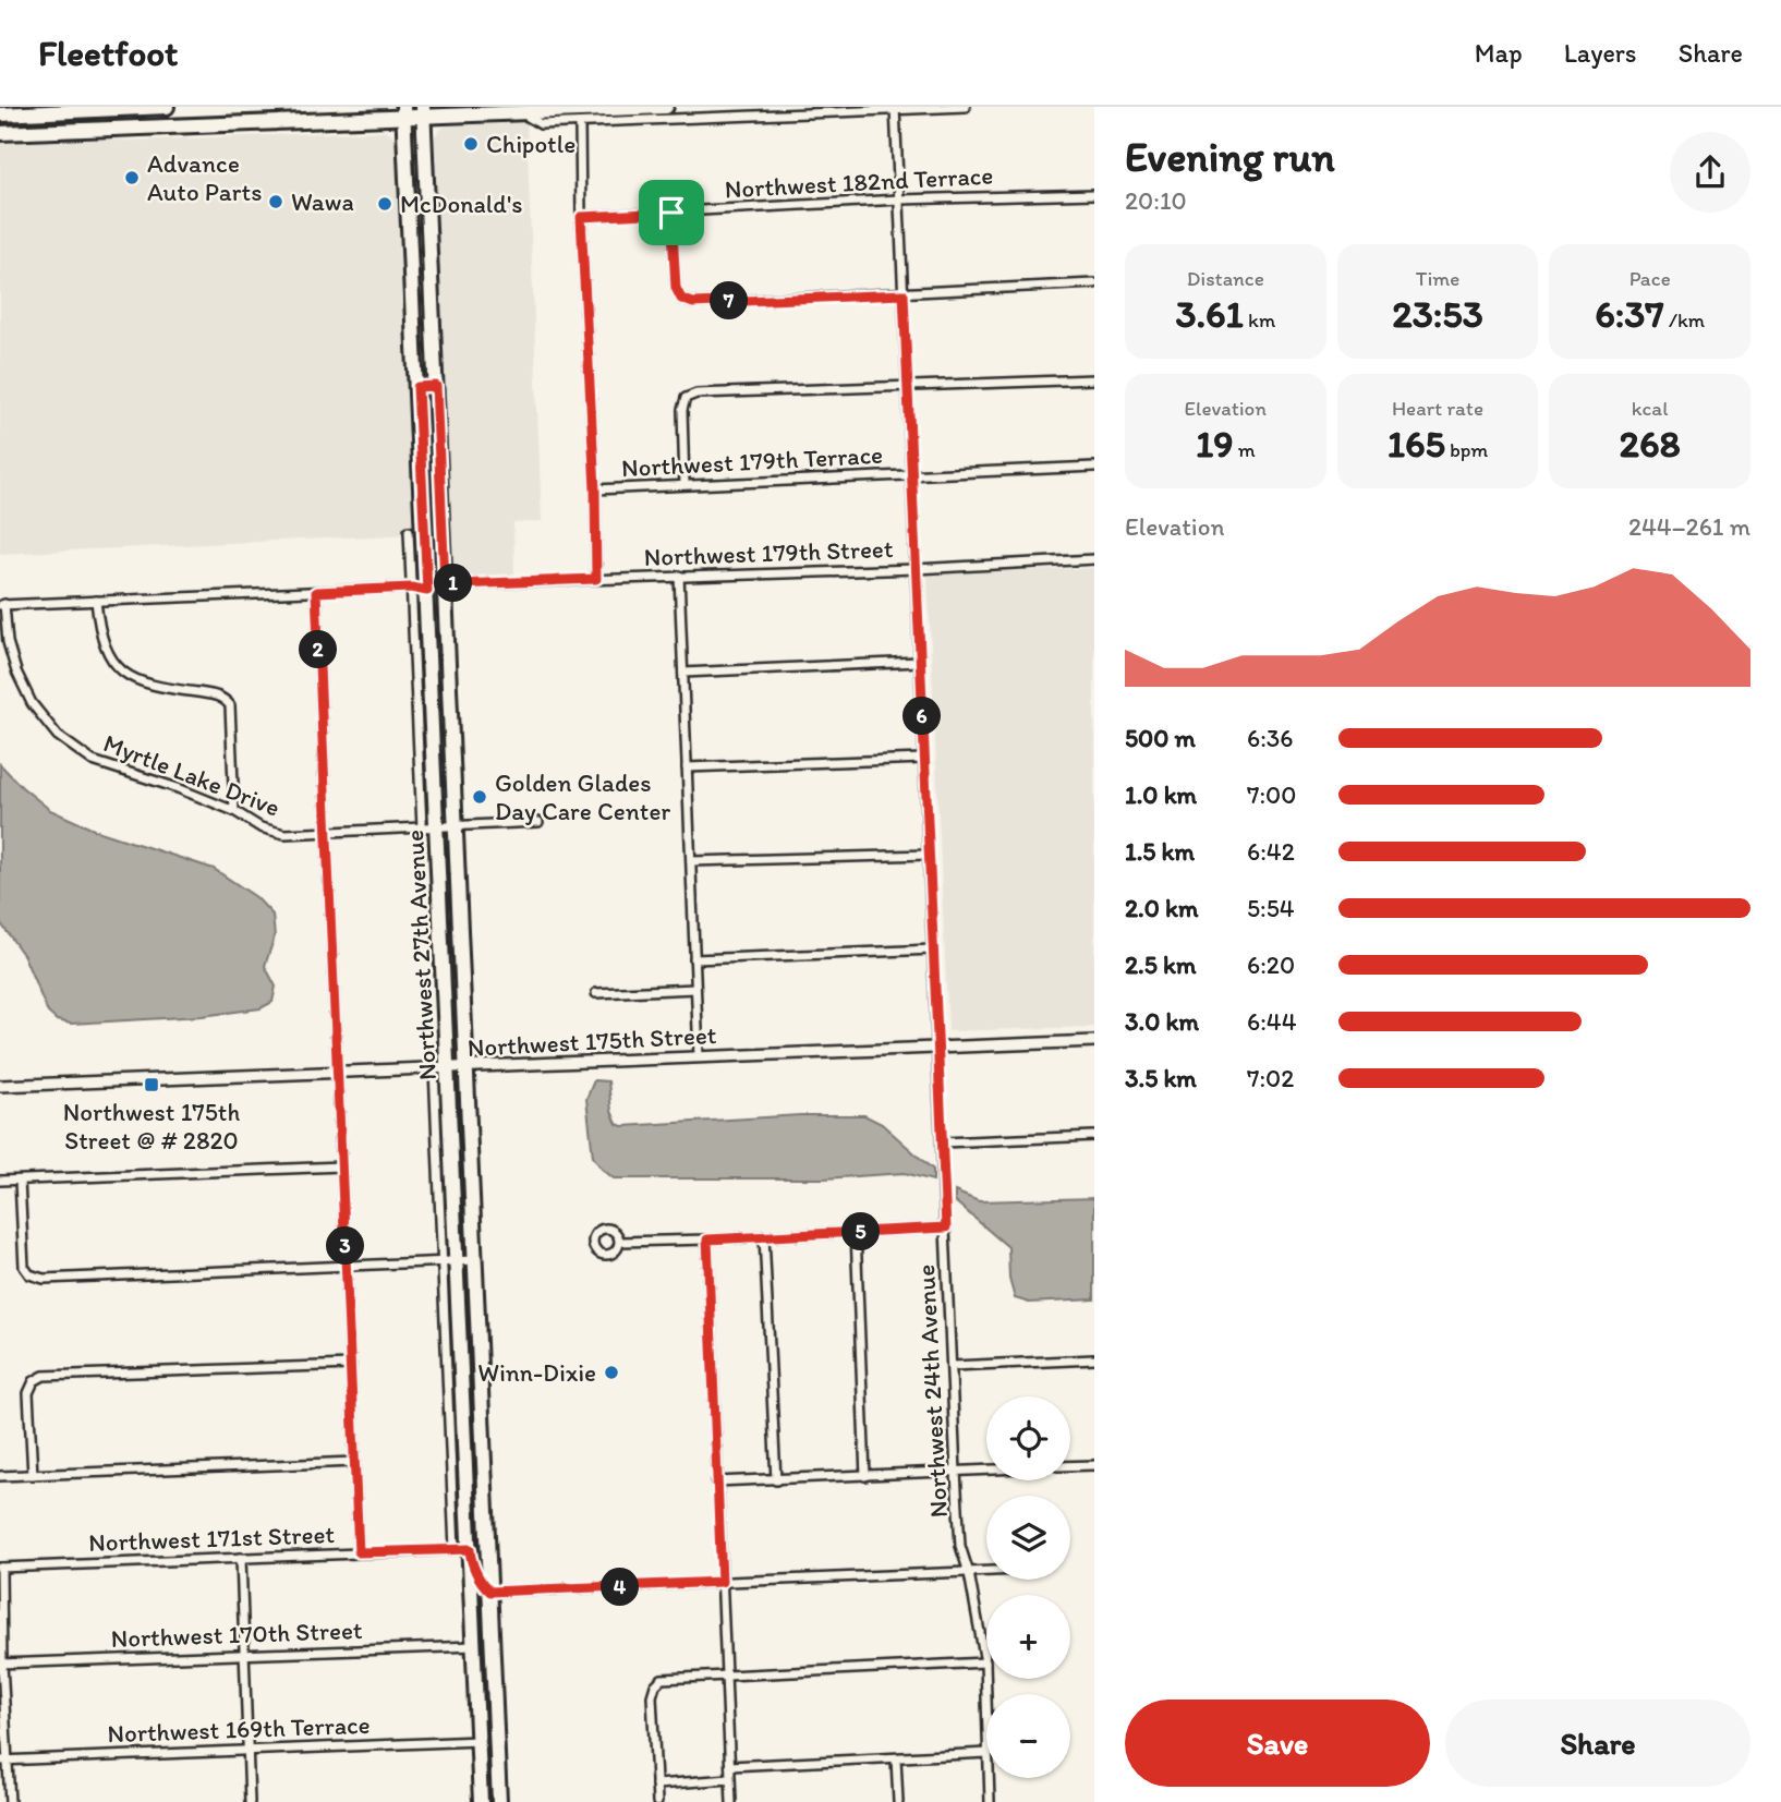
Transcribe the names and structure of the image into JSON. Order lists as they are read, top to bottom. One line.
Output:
{"streets":{"main road":["Northwest 27th Avenue"],"street":["Northwest 182nd Terrace","Northwest 179th Terrace","Northwest 179th Street","Myrtle Lake Drive","Northwest 175th Street","Northwest 24th Avenue","Northwest 171st Street","Northwest 170th Street","Northwest 169th Terrace"]},"crossings":[["Northwest 182nd Terrace","Northwest 24th Avenue"],["Northwest 179th Terrace","Northwest 24th Avenue"],["Northwest 179th Street","Northwest 27th Avenue"],["Northwest 179th Street","Northwest 24th Avenue"],["Myrtle Lake Drive","Northwest 27th Avenue"],["Northwest 27th Avenue","Northwest 175th Street"],["Northwest 27th Avenue","Northwest 171st Street"],["Northwest 27th Avenue","Northwest 170th Street"],["Northwest 27th Avenue","Northwest 169th Terrace"],["Northwest 175th Street","Northwest 24th Avenue"]],"places":{"other":["Chipotle","Advance Auto Parts","Wawa","McDonald's","Golden Glades Day Care Center","Winn-Dixie"],"transit":["Northwest 175th Street @ # 2820"]},"page":{"header":"Fleetfoot","nav":["Map","Layers","Share"],"heading":["Evening run","20:10"],"stats":[["Distance","3.61 km"],["Time","23:53"],["Pace","6:37 /km"],["Elevation","19 m"],["Heart rate","165 bpm"],["kcal","268"]],"pins":["7","1","2","6","5","3","4"],"chart":["Elevation","244–261 m"],"list":[{"name":"500 m","note":"6:36"},{"name":"1.0 km","note":"7:00"},{"name":"1.5 km","note":"6:42"},{"name":"2.0 km","note":"5:54"},{"name":"2.5 km","note":"6:20"},{"name":"3.0 km","note":"6:44"},{"name":"3.5 km","note":"7:02"}],"map_buttons":["+","−"],"buttons":["Save","Share"]}}
